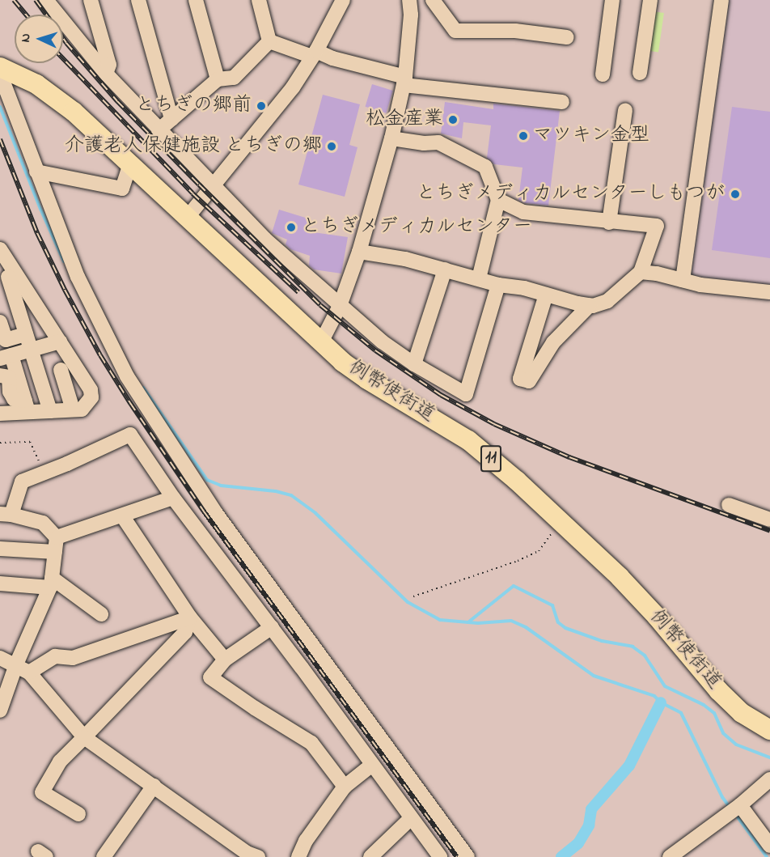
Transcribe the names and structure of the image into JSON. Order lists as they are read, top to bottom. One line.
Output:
{"streets":{"main road":["例幣使街道","11"]},"places":["とちぎの郷前","松金産業","マツキン金型","介護老人保健施設 とちぎの郷","とちぎメディカルセンターしもつが","とちぎメディカルセンター"],"north":"left"}
